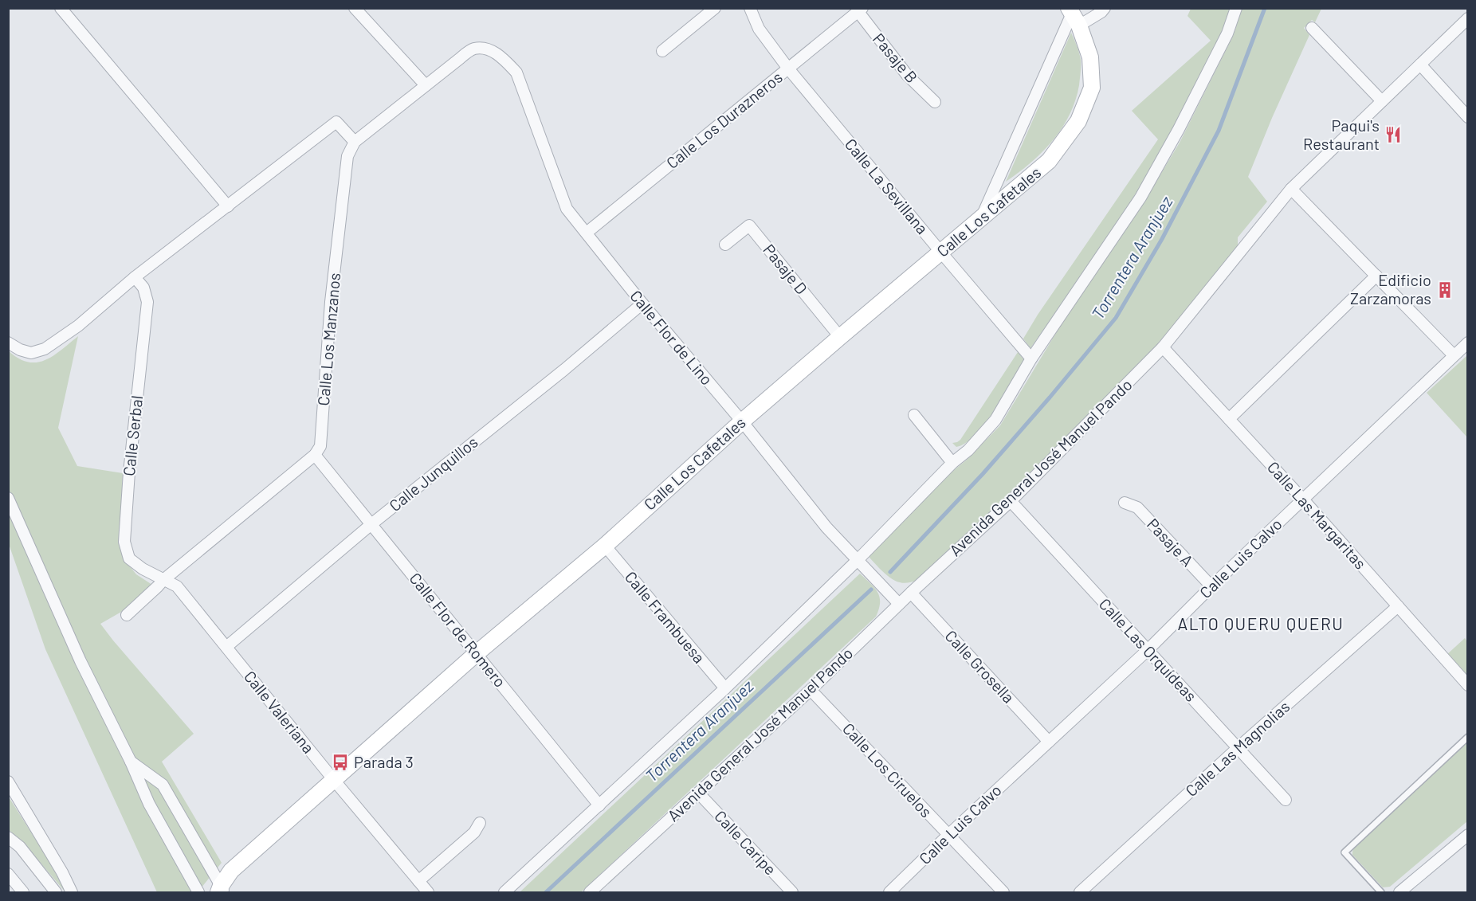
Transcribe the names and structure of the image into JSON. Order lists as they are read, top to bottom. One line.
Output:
{"streets":{"main road":["Calle Los Cafetales"],"street":["Pasaje B","Calle Los Durazneros","Calle La Sevillana","Pasaje D","Calle Flor de Lino","Calle Los Manzanos","Calle Serbal","Avenida General José Manuel Pando","Calle Junquillos","Calle Las Margaritas","Pasaje A","Calle Luis Calvo","Calle Frambuesa","Calle Flor de Romero","Calle Las Orquídeas","Calle Grosella","Calle Valeriana","Calle Las Magnolias","Calle Los Ciruelos","Calle Caripe"]},"crossings":[["Pasaje B","Calle Los Durazneros"],["Calle Los Durazneros","Calle La Sevillana"],["Calle Los Durazneros","Calle Flor de Lino"],["Calle La Sevillana","Calle Los Cafetales"],["Calle Los Cafetales","Pasaje D"],["Calle Los Cafetales","Calle Flor de Lino"],["Calle Los Cafetales","Calle Frambuesa"],["Calle Los Cafetales","Calle Flor de Romero"],["Calle Los Cafetales","Calle Valeriana"],["Calle Flor de Lino","Avenida General José Manuel Pando"],["Calle Flor de Lino","Calle Junquillos"],["Calle Los Manzanos","Calle Flor de Romero"],["Calle Serbal","Calle Valeriana"],["Avenida General José Manuel Pando","Calle Las Margaritas"],["Avenida General José Manuel Pando","Calle Las Orquídeas"],["Avenida General José Manuel Pando","Calle Grosella"],["Avenida General José Manuel Pando","Calle Los Ciruelos"],["Avenida General José Manuel Pando","Calle Caripe"],["Calle Junquillos","Calle Flor de Romero"],["Calle Junquillos","Calle Valeriana"],["Calle Las Margaritas","Calle Luis Calvo"],["Calle Las Margaritas","Calle Las Magnolias"],["Pasaje A","Calle Luis Calvo"],["Calle Luis Calvo","Calle Las Orquídeas"],["Calle Luis Calvo","Calle Grosella"],["Calle Luis Calvo","Calle Los Ciruelos"],["Calle Las Orquídeas","Calle Las Magnolias"]],"districts":["ALTO QUERU QUERU"],"water":["Torrentera Aranjuez"],"places":{"restaurant":["Paqui's Restaurant"],"building":["Edificio Zarzamoras"],"bus stop":["Parada 3"]}}
